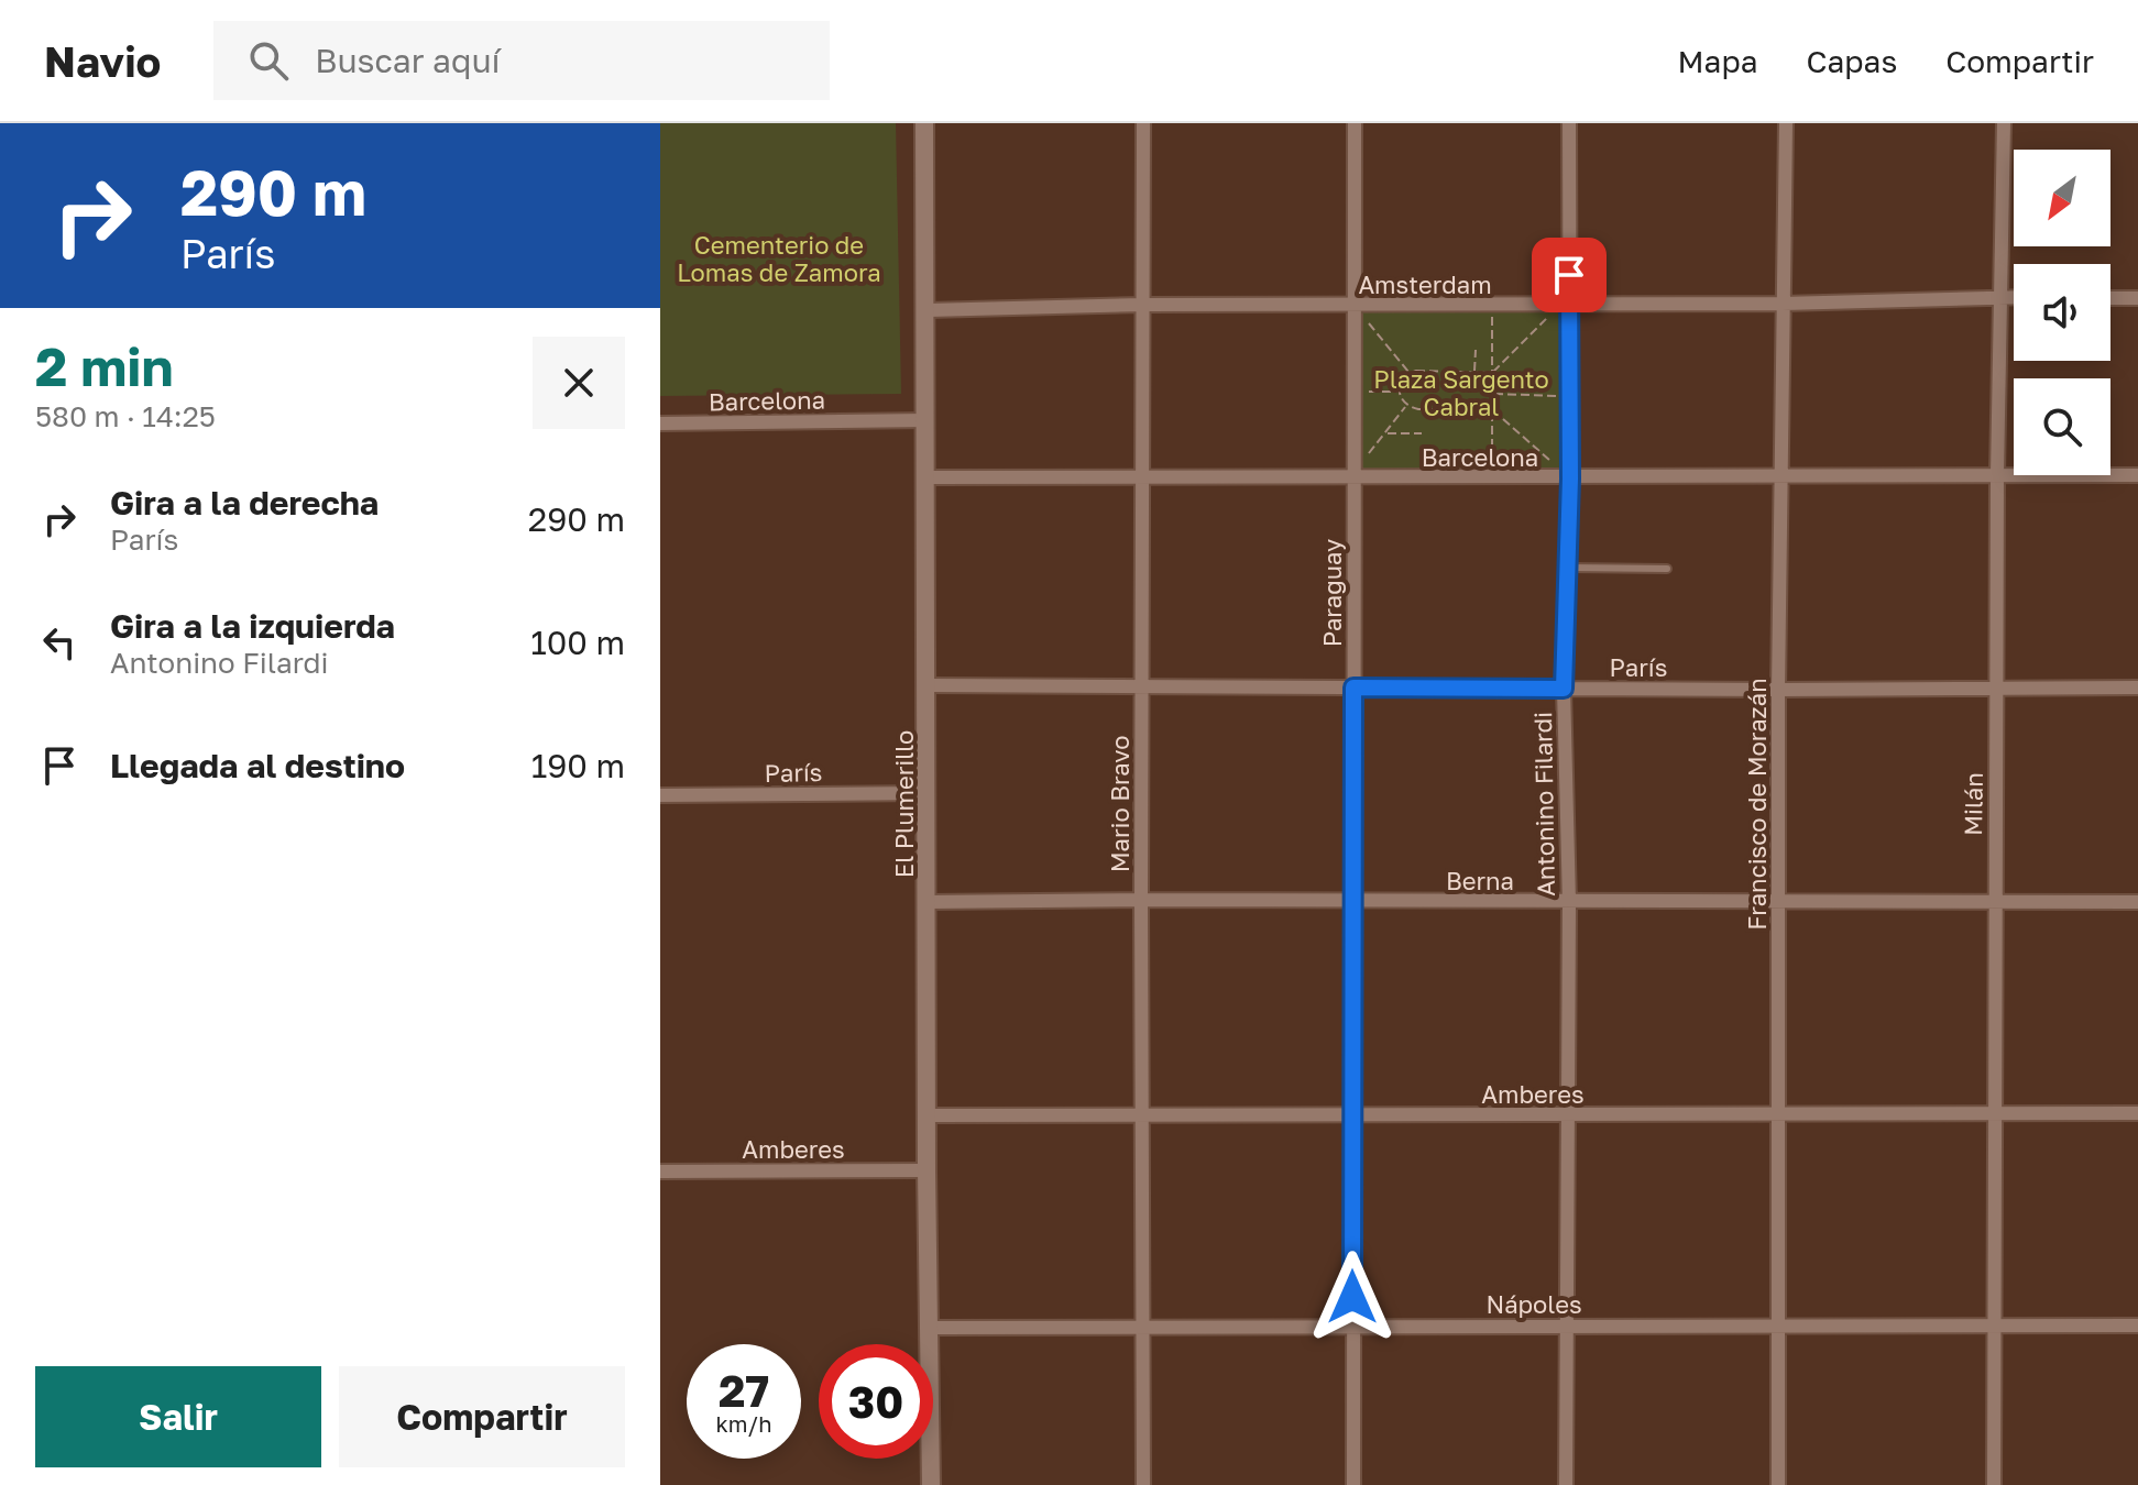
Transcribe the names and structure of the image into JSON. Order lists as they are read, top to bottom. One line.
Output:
{"streets":{"street":["Amsterdam","Barcelona","Paraguay","París","El Plumerillo","Mario Bravo","Antonino Filardi","Francisco de Morazán","Milán","Berna","Amberes","Nápoles"]},"crossings":[["Amsterdam","Paraguay"],["Amsterdam","El Plumerillo"],["Amsterdam","Mario Bravo"],["Amsterdam","Antonino Filardi"],["Amsterdam","Francisco de Morazán"],["Amsterdam","Milán"],["Barcelona","Paraguay"],["Barcelona","El Plumerillo"],["Barcelona","Mario Bravo"],["Barcelona","Antonino Filardi"],["Barcelona","Francisco de Morazán"],["Barcelona","Milán"],["Paraguay","París"],["Paraguay","Berna"],["Paraguay","Amberes"],["Paraguay","Nápoles"],["París","El Plumerillo"],["París","Mario Bravo"],["París","Antonino Filardi"],["París","Francisco de Morazán"],["París","Milán"],["El Plumerillo","Berna"],["El Plumerillo","Amberes"],["El Plumerillo","Nápoles"],["Mario Bravo","Berna"],["Mario Bravo","Amberes"],["Mario Bravo","Nápoles"],["Antonino Filardi","Berna"],["Antonino Filardi","Amberes"],["Antonino Filardi","Nápoles"],["Francisco de Morazán","Berna"],["Francisco de Morazán","Amberes"],["Francisco de Morazán","Nápoles"],["Milán","Berna"],["Milán","Amberes"],["Milán","Nápoles"]],"parks":["Cementerio de Lomas de Zamora","Plaza Sargento Cabral"],"north":"bottom left","page":{"header":"Navio","search":"Buscar aquí","nav":["Mapa","Capas","Compartir"],"turn":["290 m","París"],"heading":["2 min","580 m · 14:25"],"list":[{"name":"Gira a la derecha","note":"París","value":"290 m"},{"name":"Gira a la izquierda","note":"Antonino Filardi","value":"100 m"},{"name":"Llegada al destino","value":"190 m"}],"speed":"27 km/h","limit":"30","buttons":["Salir","Compartir"]}}
